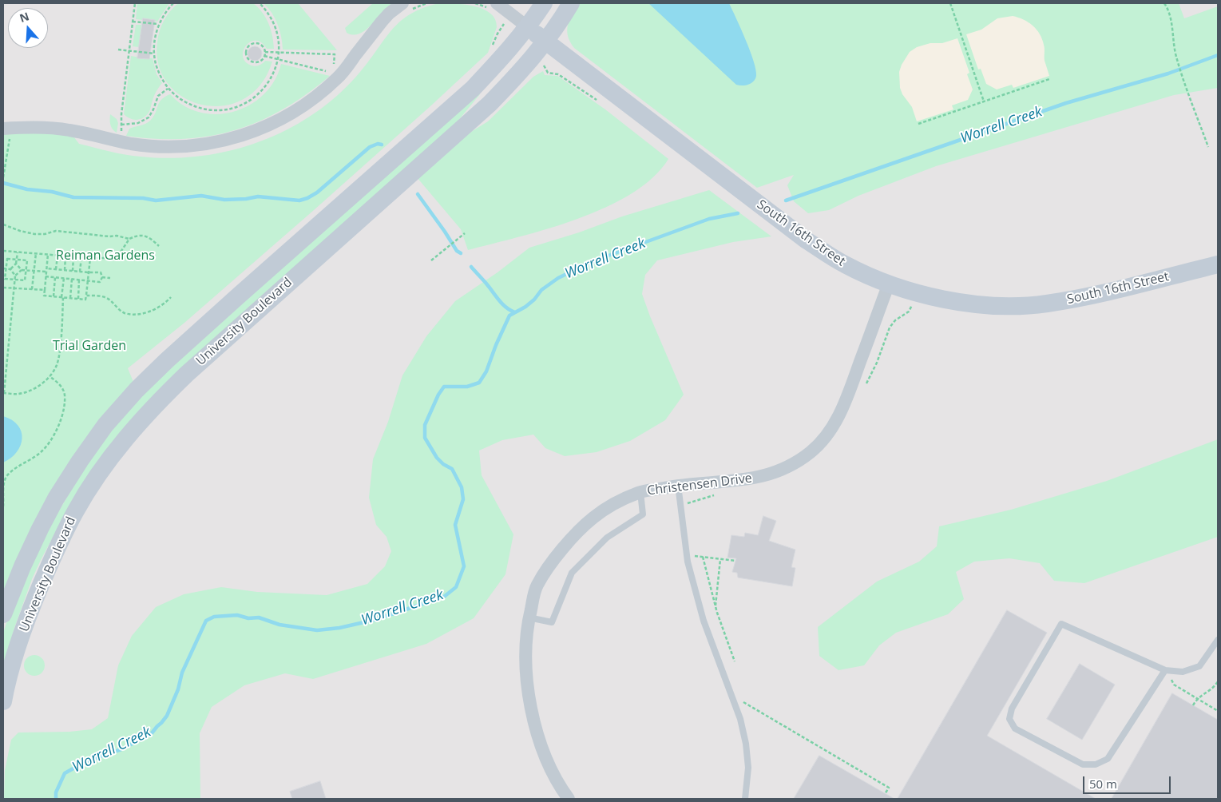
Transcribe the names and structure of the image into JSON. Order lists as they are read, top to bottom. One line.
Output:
{"streets":{"main road":["South 16th Street","University Boulevard"],"street":["Christensen Drive"]},"crossings":[["South 16th Street","University Boulevard"],["South 16th Street","Christensen Drive"]],"water":["Worrell Creek"],"parks":["Reiman Gardens","Trial Garden"],"scale_bar":"50 m","north":"top"}
